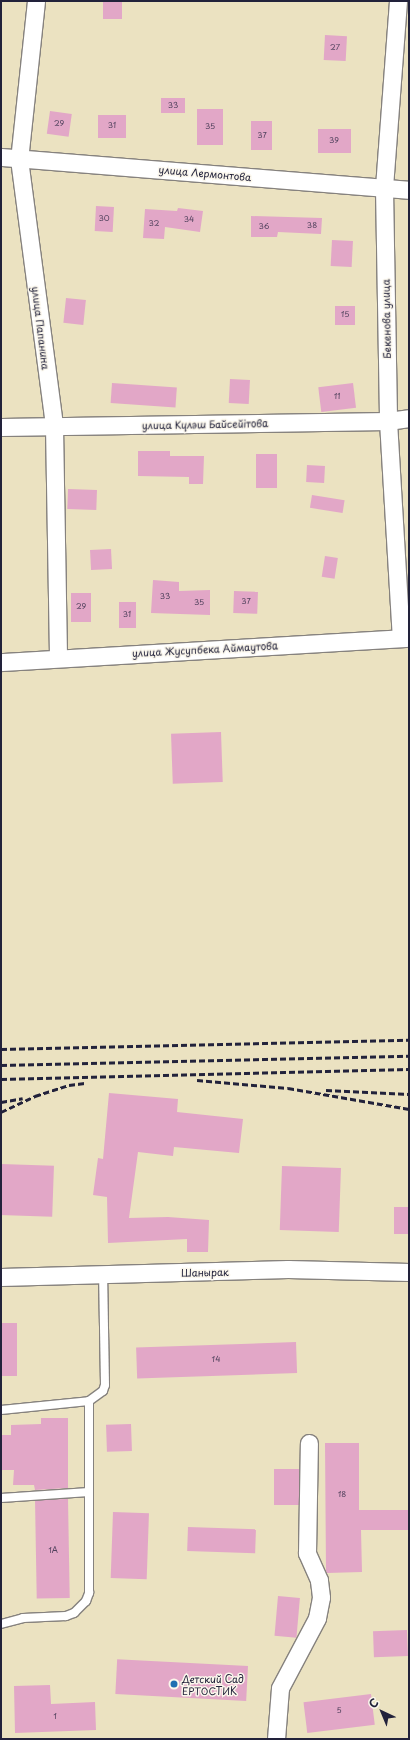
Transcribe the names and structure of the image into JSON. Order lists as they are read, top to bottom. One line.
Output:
{"streets":{"street":["улица Лермонтова","Бекенова улица","улица Папанина","улица Күләш Байсейітова","улица Жусупбека Аймаутова","Шанырак"]},"crossings":[["улица Лермонтова","Бекенова улица"],["улица Лермонтова","улица Папанина"],["Бекенова улица","улица Күләш Байсейітова"],["Бекенова улица","улица Жусупбека Аймаутова"],["улица Папанина","улица Күләш Байсейітова"],["улица Папанина","улица Жусупбека Аймаутова"]],"places":["Детский Сад ЕРТОСТИК"],"house_numbers":["27","33","29","31","35","37","39","30","34","32","38","36","15","11","33","37","35","29","31","14","18","1А","5","1"],"north":"top left"}
